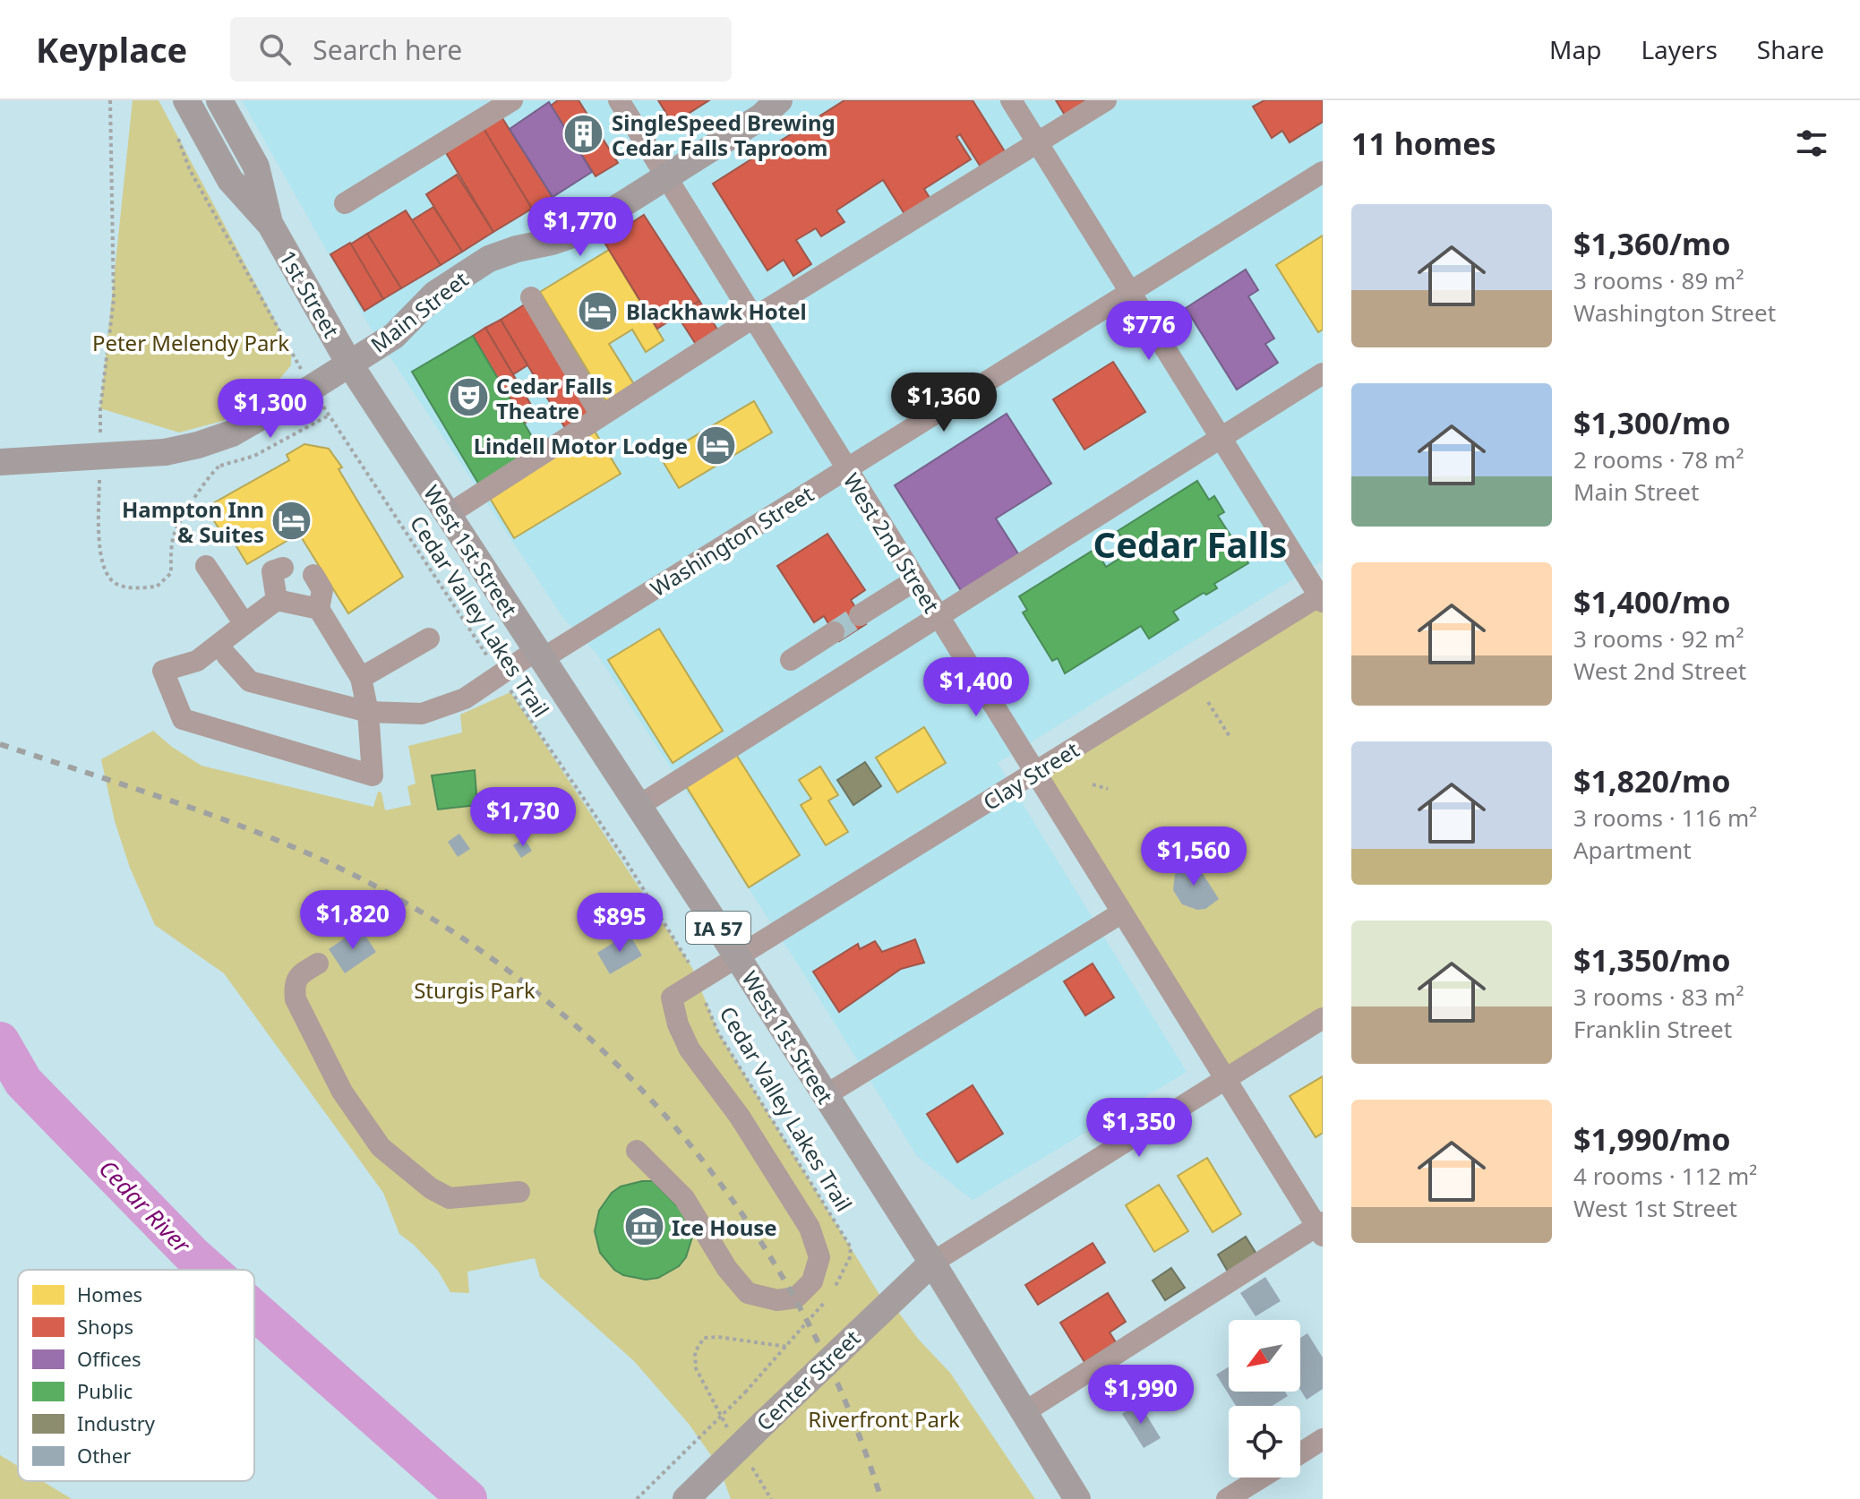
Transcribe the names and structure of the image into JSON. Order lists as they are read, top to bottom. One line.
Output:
{"streets":{"main road":["1st Street","Main Street","West 1st Street","IA 57","Center Street"],"street":["Washington Street","West 2nd Street","Clay Street"],"path":["Cedar Valley Lakes Trail"]},"crossings":[["1st Street","Main Street"],["1st Street","West 1st Street"],["Main Street","West 2nd Street"],["Main Street","West 1st Street"],["Main Street","Cedar Valley Lakes Trail"],["Washington Street","West 2nd Street"],["Washington Street","West 1st Street"],["Washington Street","Cedar Valley Lakes Trail"],["West 2nd Street","Clay Street"],["West 1st Street","Clay Street"],["West 1st Street","Center Street"],["Cedar Valley Lakes Trail","Clay Street"]],"districts":["Cedar Falls"],"water":["Cedar River"],"parks":["Peter Melendy Park","Sturgis Park","Riverfront Park"],"places":{"building":["SingleSpeed Brewing Cedar Falls Taproom"],"hotel":["Blackhawk Hotel","Lindell Motor Lodge","Hampton Inn & Suites"],"theatre":["Cedar Falls Theatre"],"museum":["Ice House"]},"legend":["Homes","Shops","Offices","Public","Industry","Other"],"north":"bottom left","page":{"header":"Keyplace","search":"Search here","nav":["Map","Layers","Share"],"heading":"11 homes","list":[{"name":"$1,360/mo","note":"3 rooms · 89 m² · Washington Street"},{"name":"$1,300/mo","note":"2 rooms · 78 m² · Main Street"},{"name":"$1,400/mo","note":"3 rooms · 92 m² · West 2nd Street"},{"name":"$1,820/mo","note":"3 rooms · 116 m² · Apartment"},{"name":"$1,350/mo","note":"3 rooms · 83 m² · Franklin Street"},{"name":"$1,990/mo","note":"4 rooms · 112 m² · West 1st Street"}],"price":["$1,770","$776","$1,360","$1,300","$1,400","$1,730","$1,560","$1,820","$895","$1,350","$1,990"]}}
